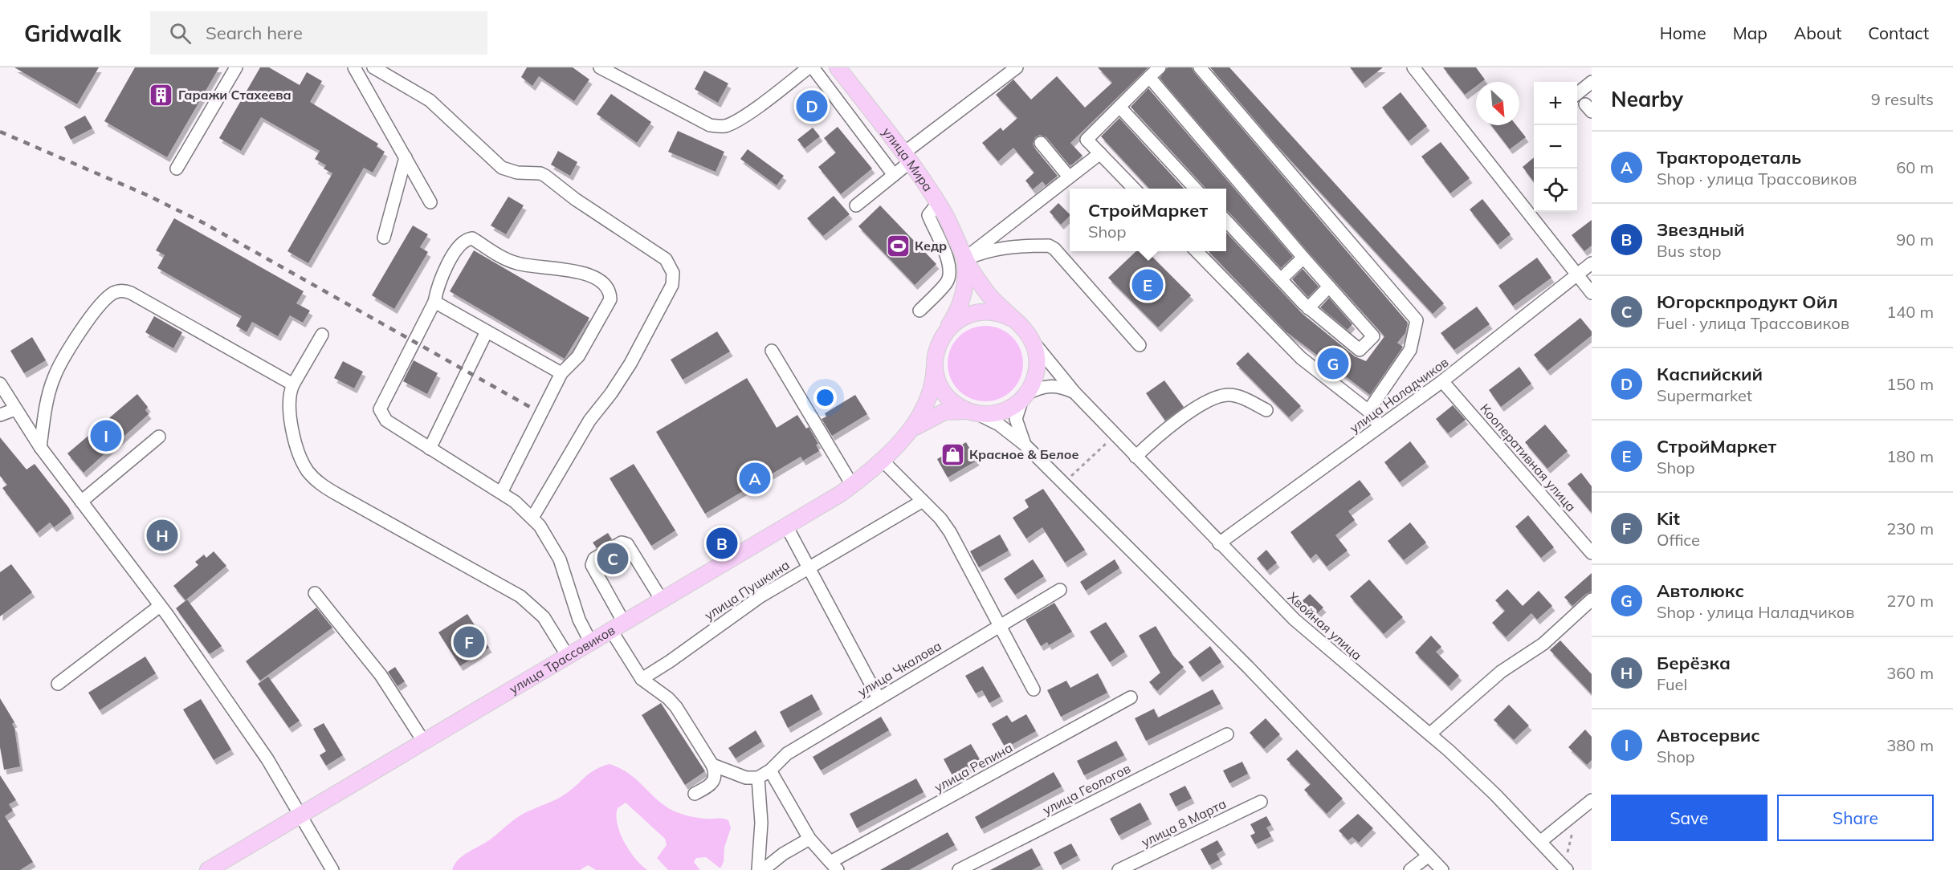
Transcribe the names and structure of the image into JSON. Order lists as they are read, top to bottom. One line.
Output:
{"streets":{"main road":["улица Мира","улица Трассовиков"],"street":["улица Наладчиков","Кооперативная улица","улица Пушкина","Хвойная улица","улица Чкалова","улица Репина","улица Геологов","улица 8 Марта"]},"crossings":[["улица Мира","Хвойная улица"],["улица Наладчиков","Кооперативная улица"],["улица Наладчиков","Хвойная улица"]],"places":{"building":["Гаражи Стахеева"],"sports":["Кедр"],"shop":["Красное & Белое"]},"north":"bottom right","page":{"header":"Gridwalk","search":"Search here","nav":["Home","Map","About","Contact"],"heading":["Nearby","9 results"],"map_buttons":["+","−"],"pins":["D","E","G","I","A","H","B","C","F"],"list":[{"mark":"A","name":"Трактородеталь","note":"Shop · улица Трассовиков","value":"60 m"},{"mark":"B","name":"Звездный","note":"Bus stop","value":"90 m"},{"mark":"C","name":"Югорскпродукт Ойл","note":"Fuel · улица Трассовиков","value":"140 m"},{"mark":"D","name":"Каспийский","note":"Supermarket","value":"150 m"},{"mark":"E","name":"СтройМаркет","note":"Shop","value":"180 m"},{"mark":"F","name":"Kit","note":"Office","value":"230 m"},{"mark":"G","name":"Автолюкс","note":"Shop · улица Наладчиков","value":"270 m"},{"mark":"H","name":"Берёзка","note":"Fuel","value":"360 m"},{"mark":"I","name":"Автосервис","note":"Shop","value":"380 m"}],"popup":["СтройМаркет","Shop"],"buttons":["Save","Share"]}}
